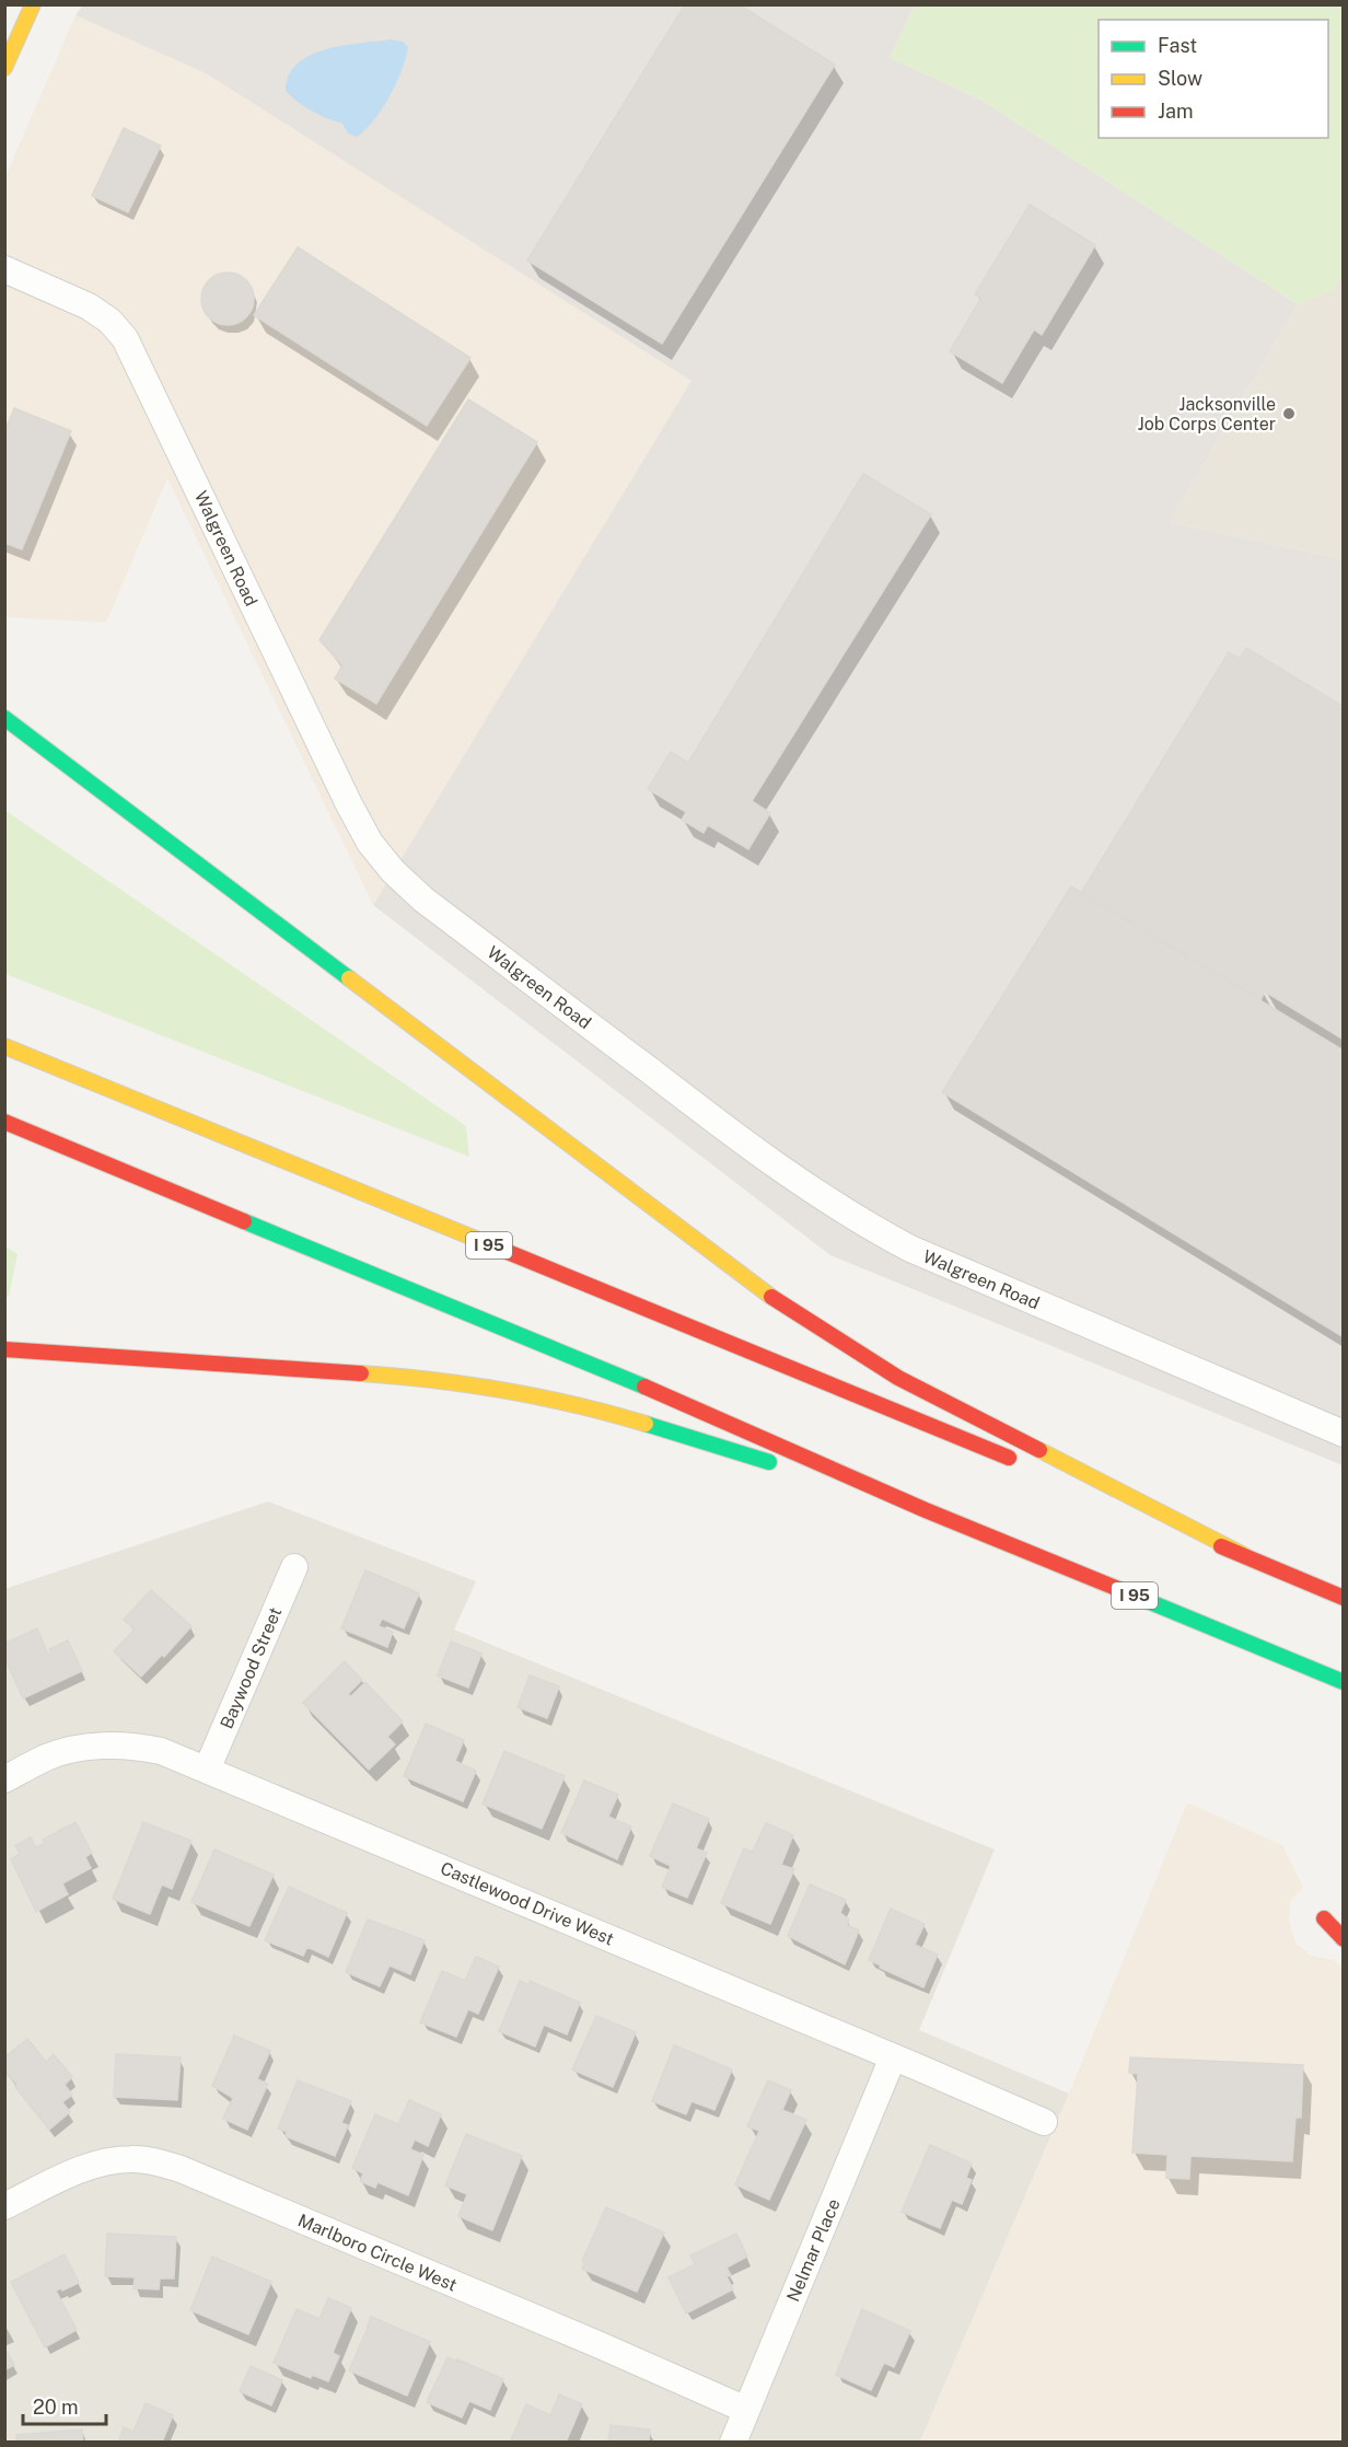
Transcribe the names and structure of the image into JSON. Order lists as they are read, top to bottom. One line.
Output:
{"streets":{"main road":["I 95"],"street":["Walgreen Road","Baywood Street","Castlewood Drive West","Nelmar Place","Marlboro Circle West"]},"crossings":[["Baywood Street","Castlewood Drive West"],["Castlewood Drive West","Nelmar Place"],["Nelmar Place","Marlboro Circle West"]],"places":["Jacksonville Job Corps Center"],"legend":["Fast","Slow","Jam"],"scale_bar":"20 m"}
